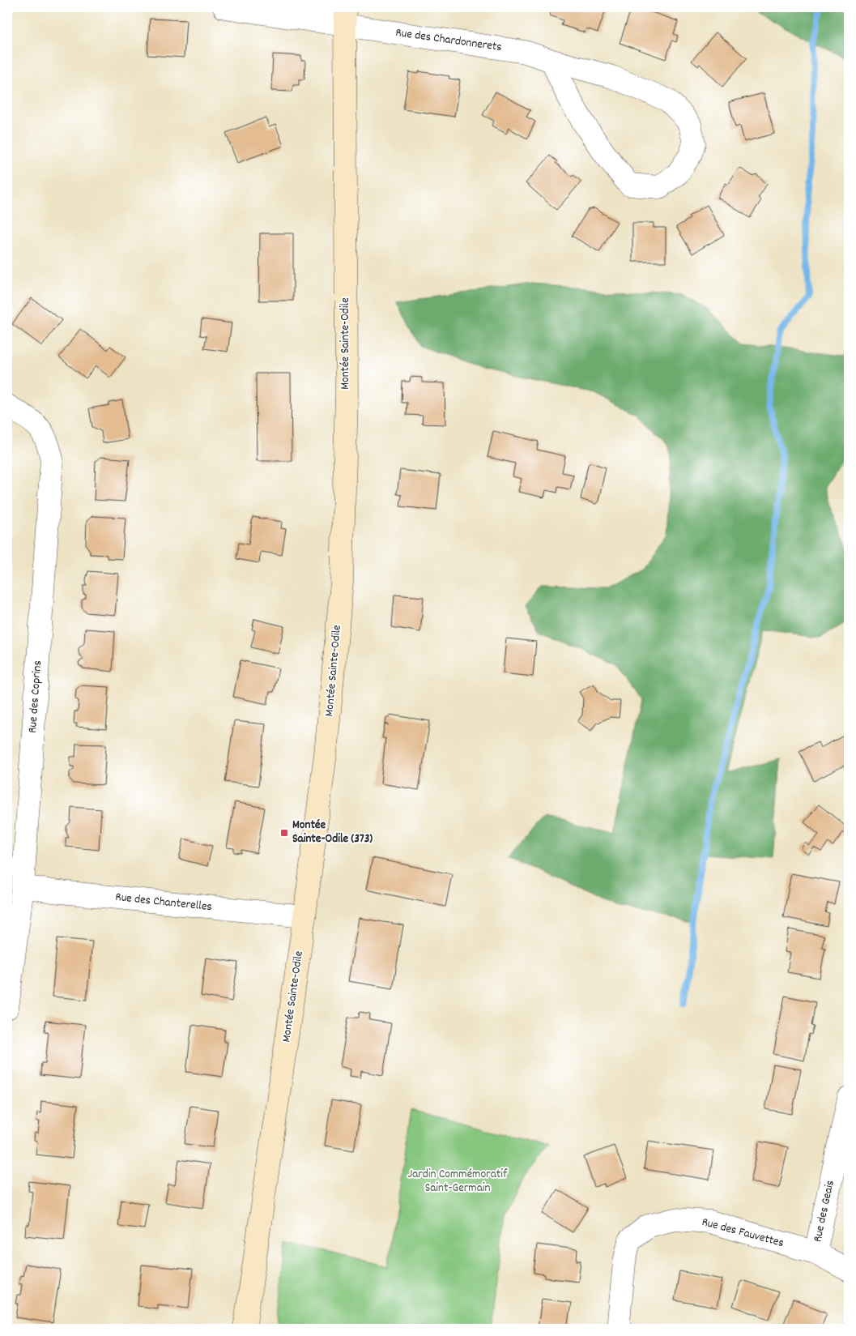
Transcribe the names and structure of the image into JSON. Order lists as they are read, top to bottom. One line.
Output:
{"streets":{"main road":["Montée Sainte-Odile"],"street":["Rue des Chardonnerets","Rue des Coprins","Rue des Chanterelles","Rue des Geais","Rue des Fauvettes"]},"crossings":[["Rue des Chardonnerets","Montée Sainte-Odile"],["Montée Sainte-Odile","Rue des Chanterelles"],["Rue des Coprins","Rue des Chanterelles"],["Rue des Geais","Rue des Fauvettes"]],"parks":["Jardin Commémoratif Saint-Germain"],"places":{"transit":["Montée Sainte-Odile (373)"]}}
